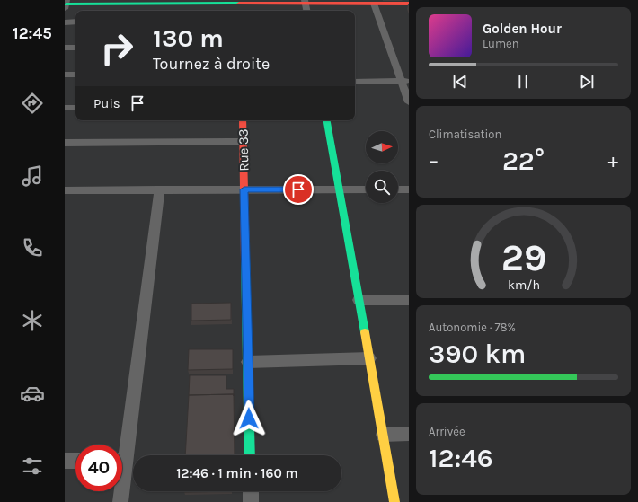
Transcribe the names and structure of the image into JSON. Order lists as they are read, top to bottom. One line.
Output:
{"streets":{"street":["Rue 33"]},"north":"right","page":{"tabs":"12:45","turn":["130 m","Tournez à droite"],"song":["Golden Hour","Lumen"],"then":"Puis","tile":["Climatisation",["Autonomie · 78%","390 km"],["Arrivée","12:46"]],"heat":["−","22°","+"],"limit":"40","trip":"12:46 · 1 min · 160 m","gauge":["29","km/h"]}}
